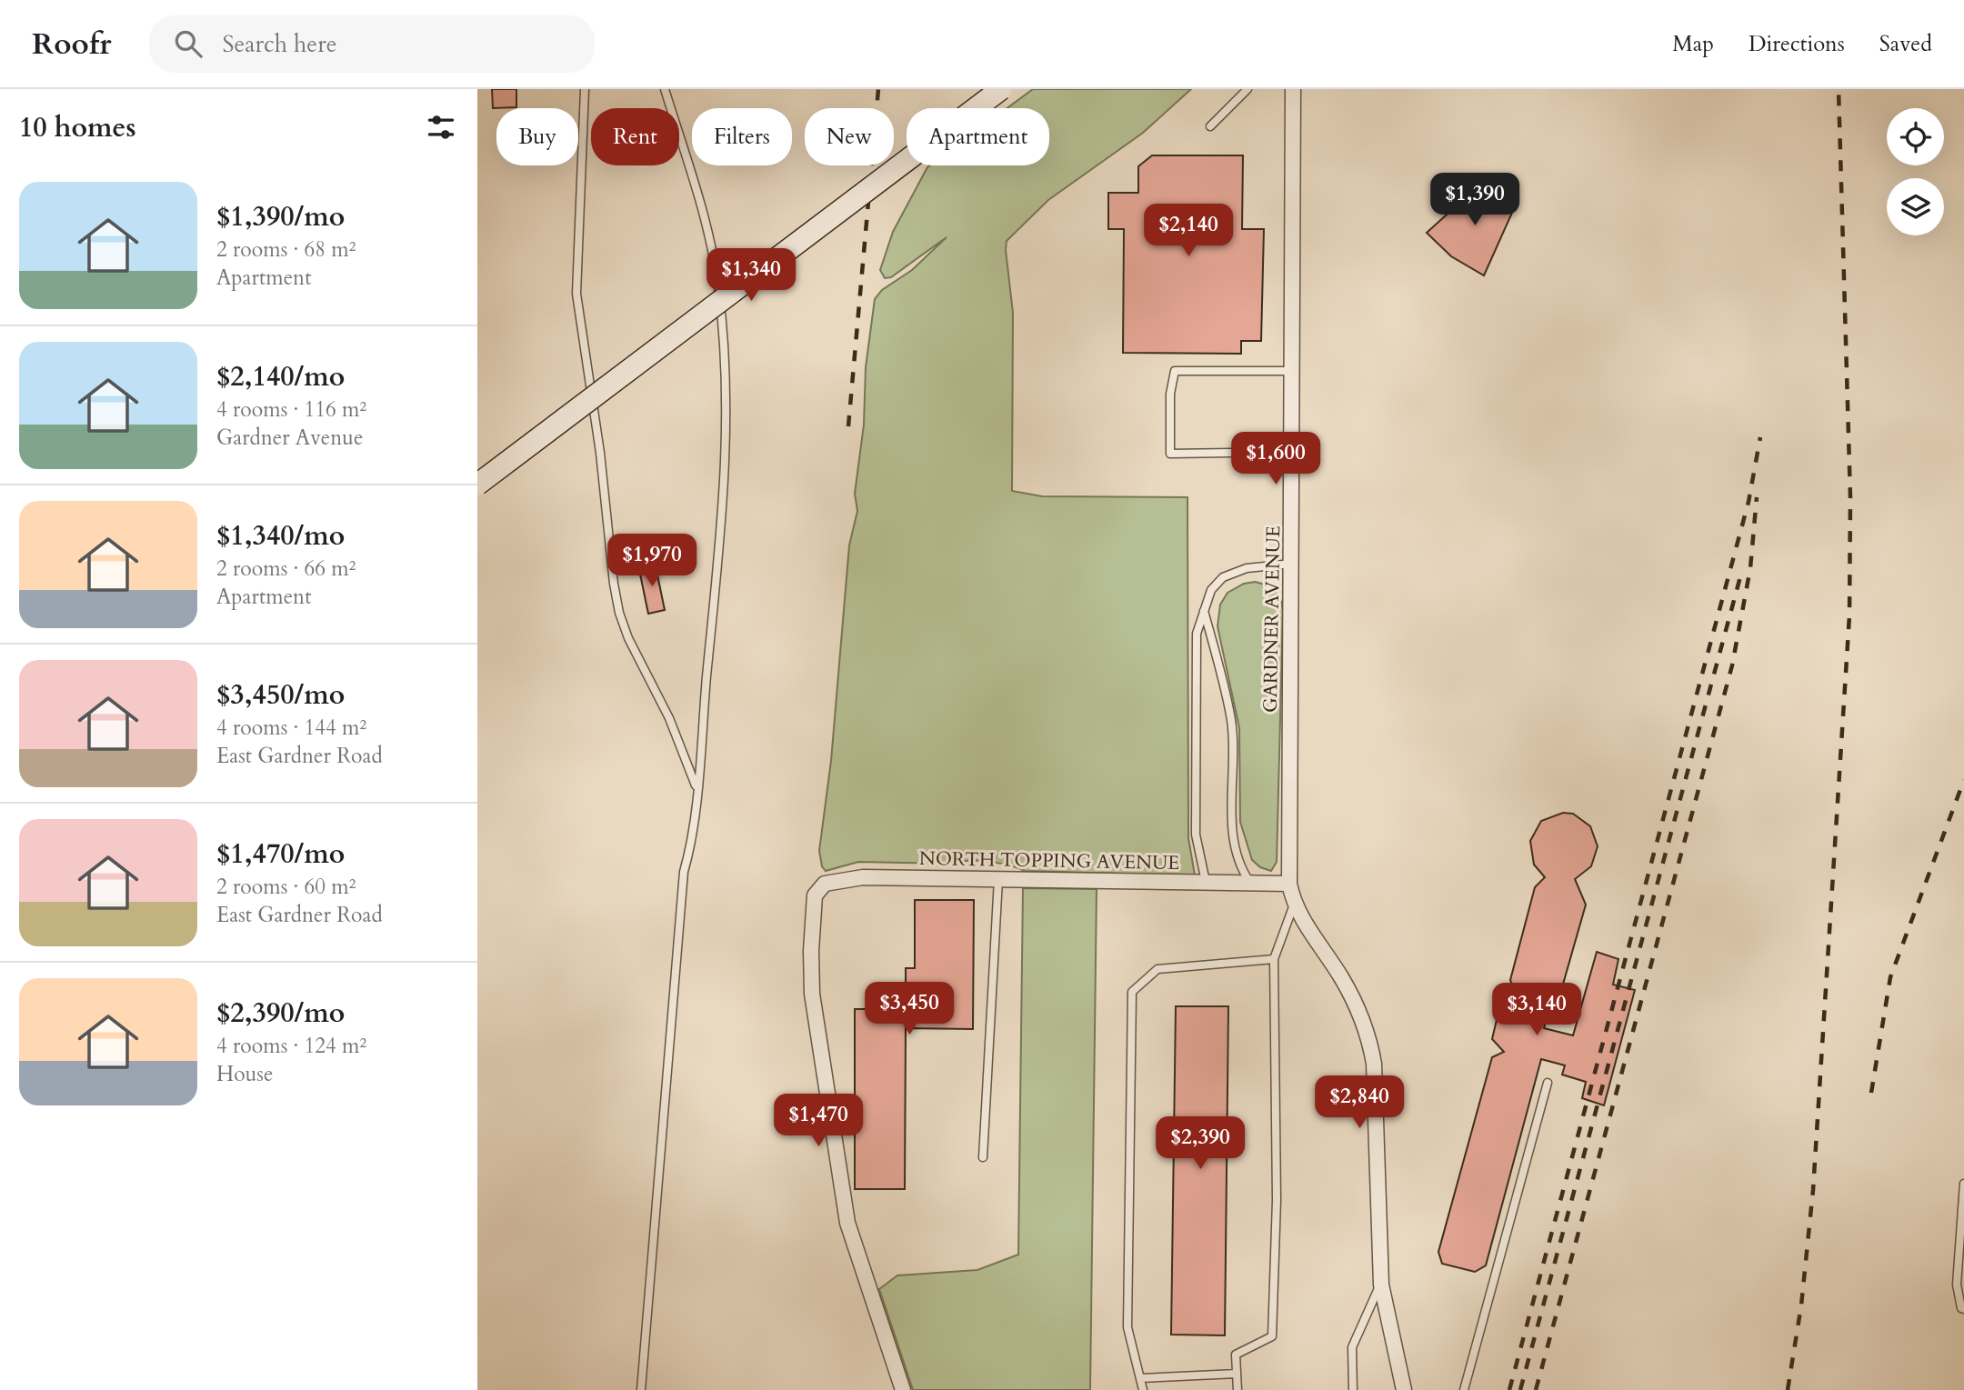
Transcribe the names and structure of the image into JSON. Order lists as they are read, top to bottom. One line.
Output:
{"streets":{"street":["GARDNER AVENUE","NORTH TOPPING AVENUE"]},"crossings":[["GARDNER AVENUE","NORTH TOPPING AVENUE"]],"page":{"header":"Roofr","search":"Search here","nav":["Map","Directions","Saved"],"heading":"10 homes","chip":["Buy","Rent","Filters","New","Apartment"],"list":[{"name":"$1,390/mo","note":"2 rooms · 68 m² · Apartment"},{"name":"$2,140/mo","note":"4 rooms · 116 m² · Gardner Avenue"},{"name":"$1,340/mo","note":"2 rooms · 66 m² · Apartment"},{"name":"$3,450/mo","note":"4 rooms · 144 m² · East Gardner Road"},{"name":"$1,470/mo","note":"2 rooms · 60 m² · East Gardner Road"},{"name":"$2,390/mo","note":"4 rooms · 124 m² · House"}],"price":["$1,390","$2,140","$1,340","$1,600","$1,970","$3,450","$3,140","$2,840","$1,470","$2,390"]}}
